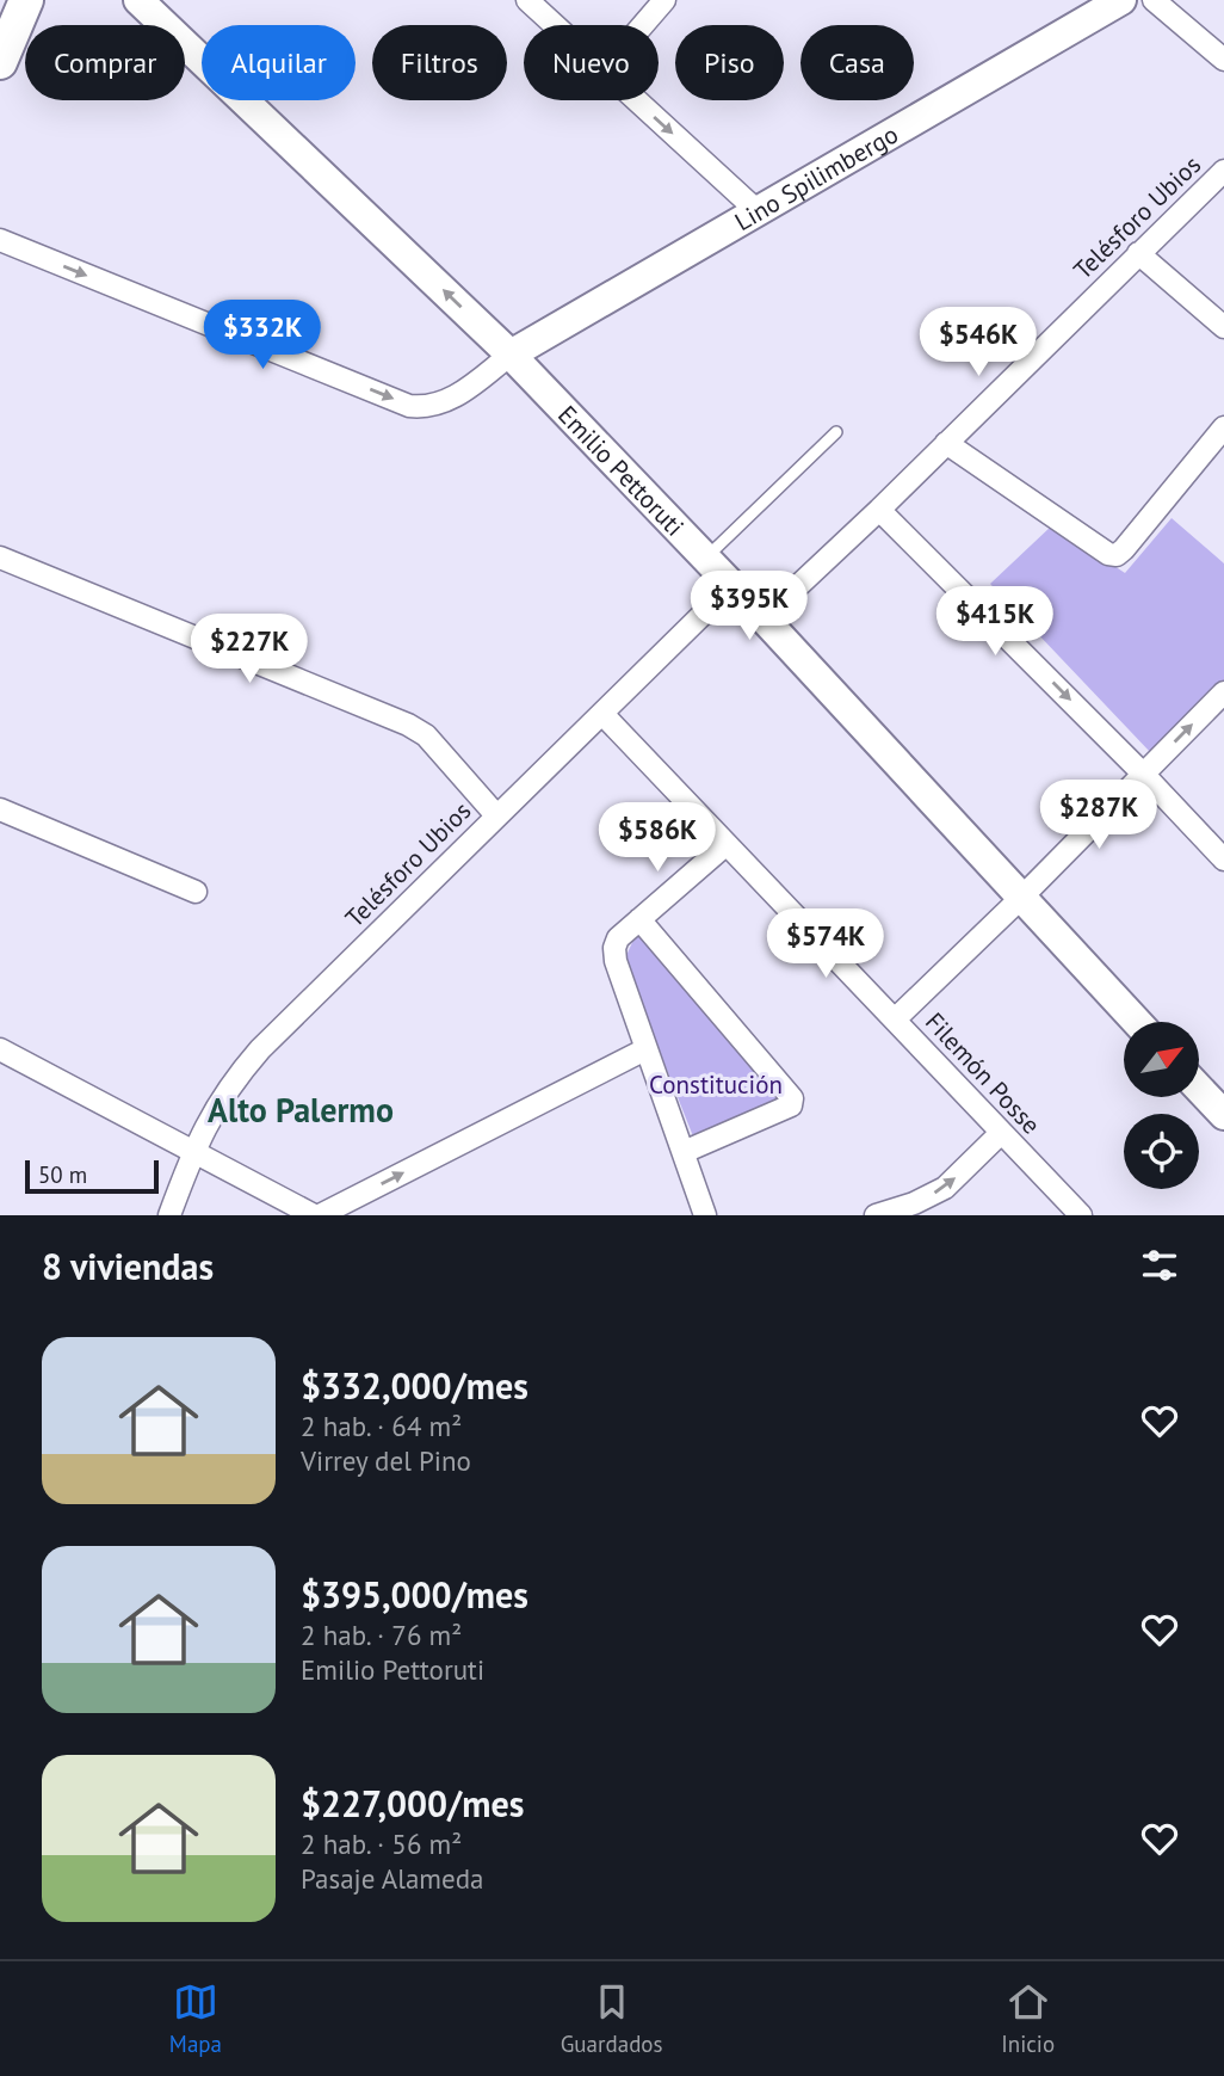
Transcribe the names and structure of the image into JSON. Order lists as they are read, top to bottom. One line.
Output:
{"streets":{"main road":["Lino Spilimbergo","Emilio Pettoruti"],"street":["Telésforo Ubios","Filemón Posse"]},"crossings":[["Lino Spilimbergo","Emilio Pettoruti"],["Telésforo Ubios","Emilio Pettoruti"],["Telésforo Ubios","Filemón Posse"]],"one_way":["Emilio Pettoruti"],"districts":["Alto Palermo"],"parks":["Constitución"],"scale_bar":"50 m","north":"top right","page":{"chip":["Comprar","Alquilar","Filtros","Nuevo","Piso","Casa"],"price":["$332K","$546K","$395K","$415K","$227K","$287K","$586K","$574K"],"scale":"50 m","heading":"8 viviendas","list":[{"name":"$332,000/mes","note":"2 hab. · 64 m² · Virrey del Pino"},{"name":"$395,000/mes","note":"2 hab. · 76 m² · Emilio Pettoruti"},{"name":"$227,000/mes","note":"2 hab. · 56 m² · Pasaje Alameda"}],"tabs":["Mapa","Guardados","Inicio"]}}
